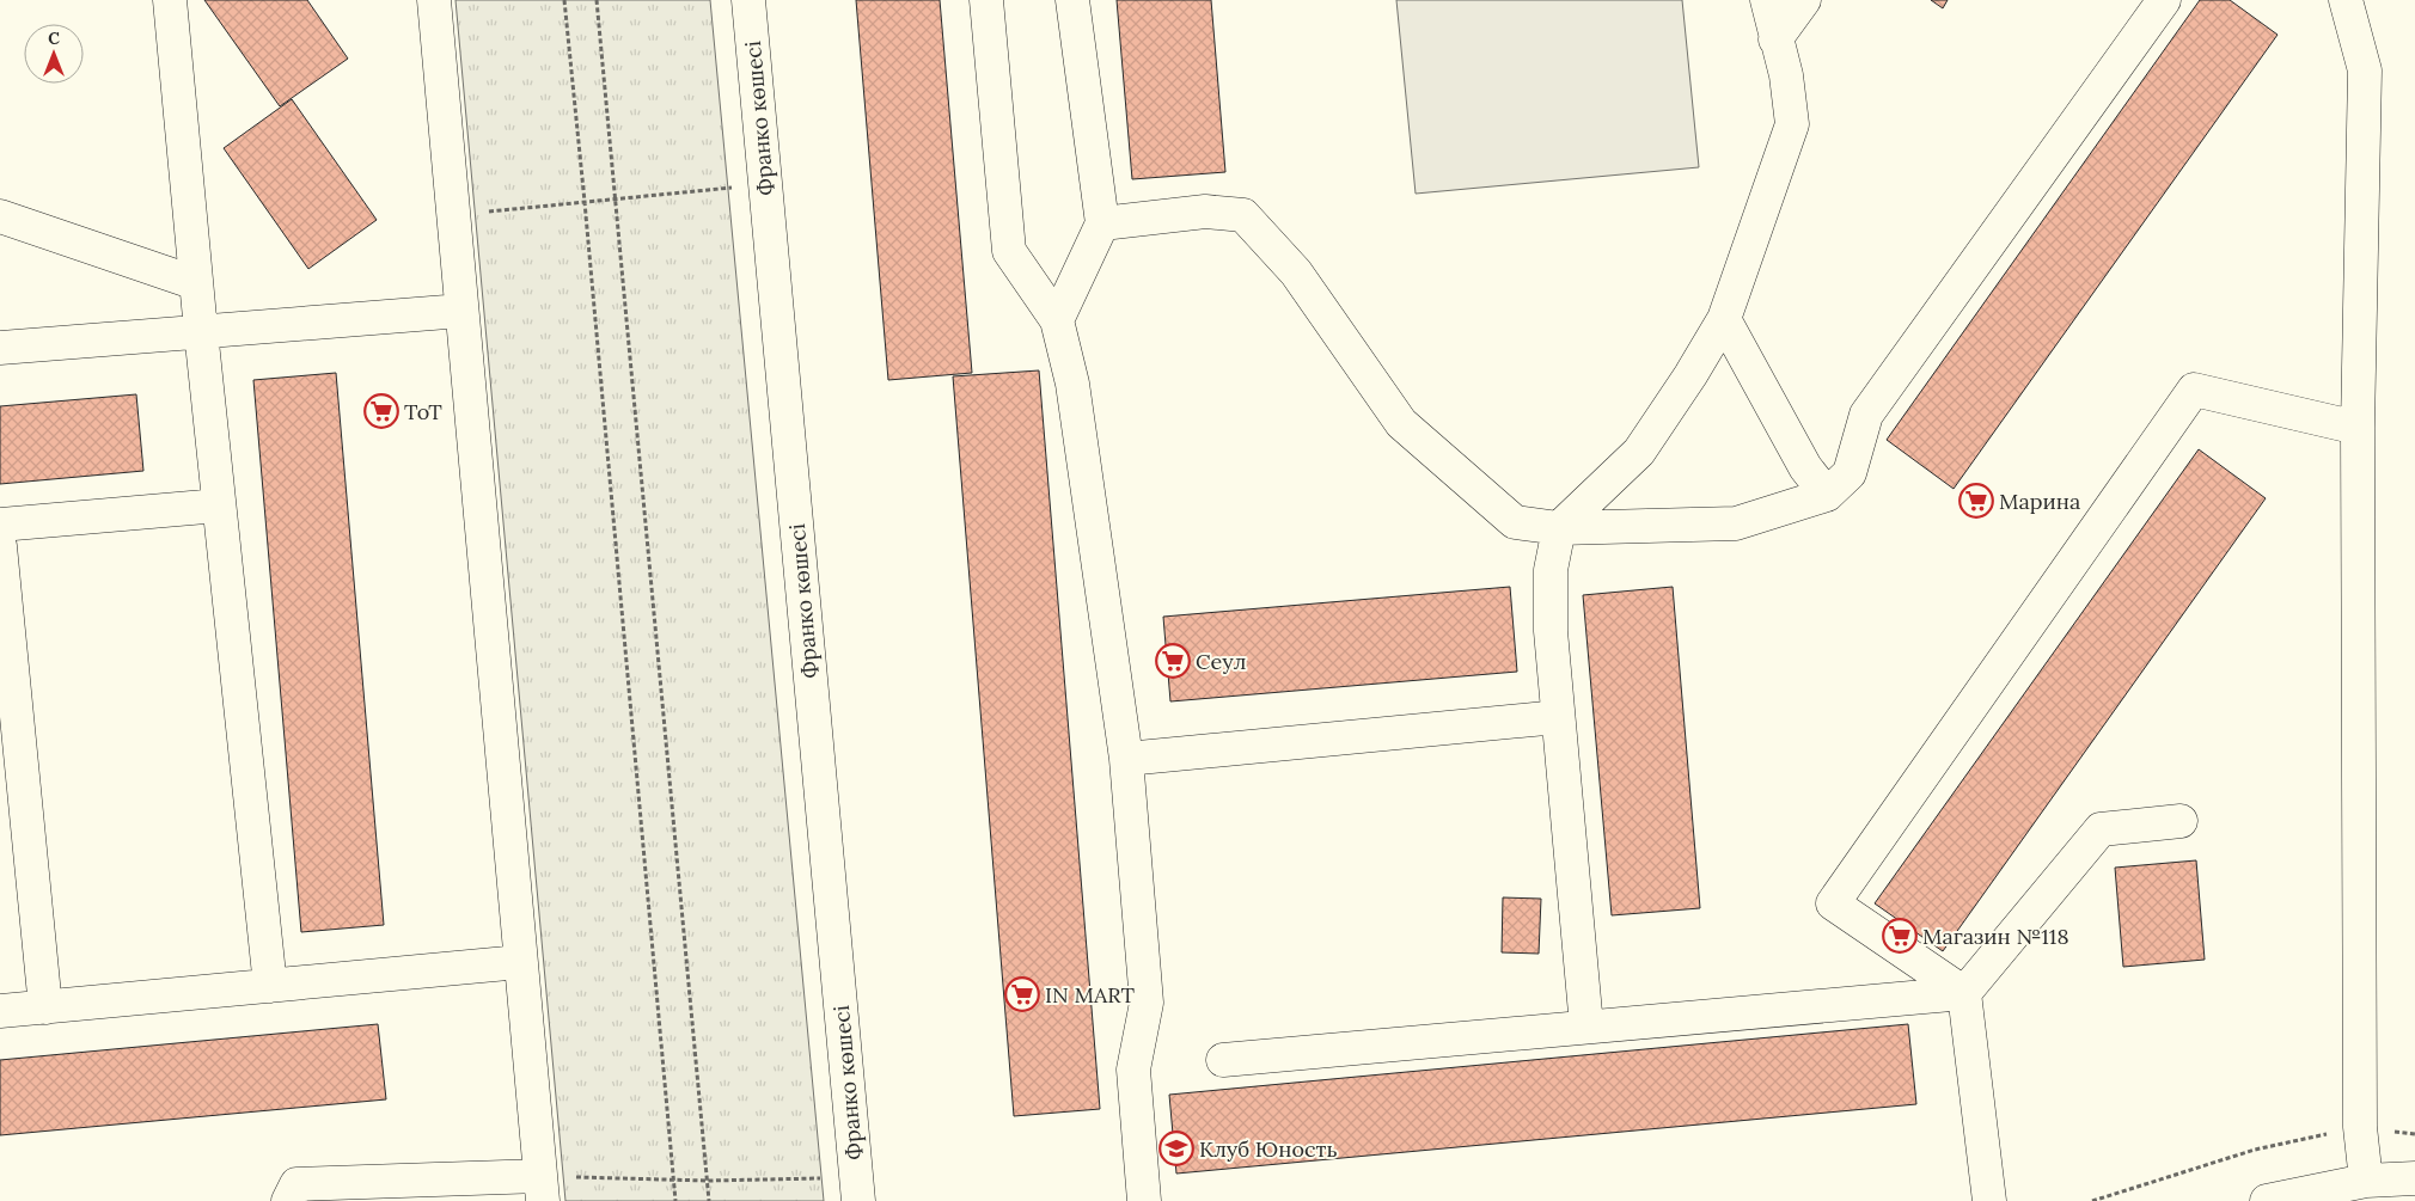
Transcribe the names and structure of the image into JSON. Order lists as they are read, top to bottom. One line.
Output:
{"streets":{"street":["Франко көшесі"]},"places":{"supermarket":["ТоТ","Марина","Сеул","Магазин №118","IN MART"],"school or university":["Клуб Юность"]},"north":"top"}
